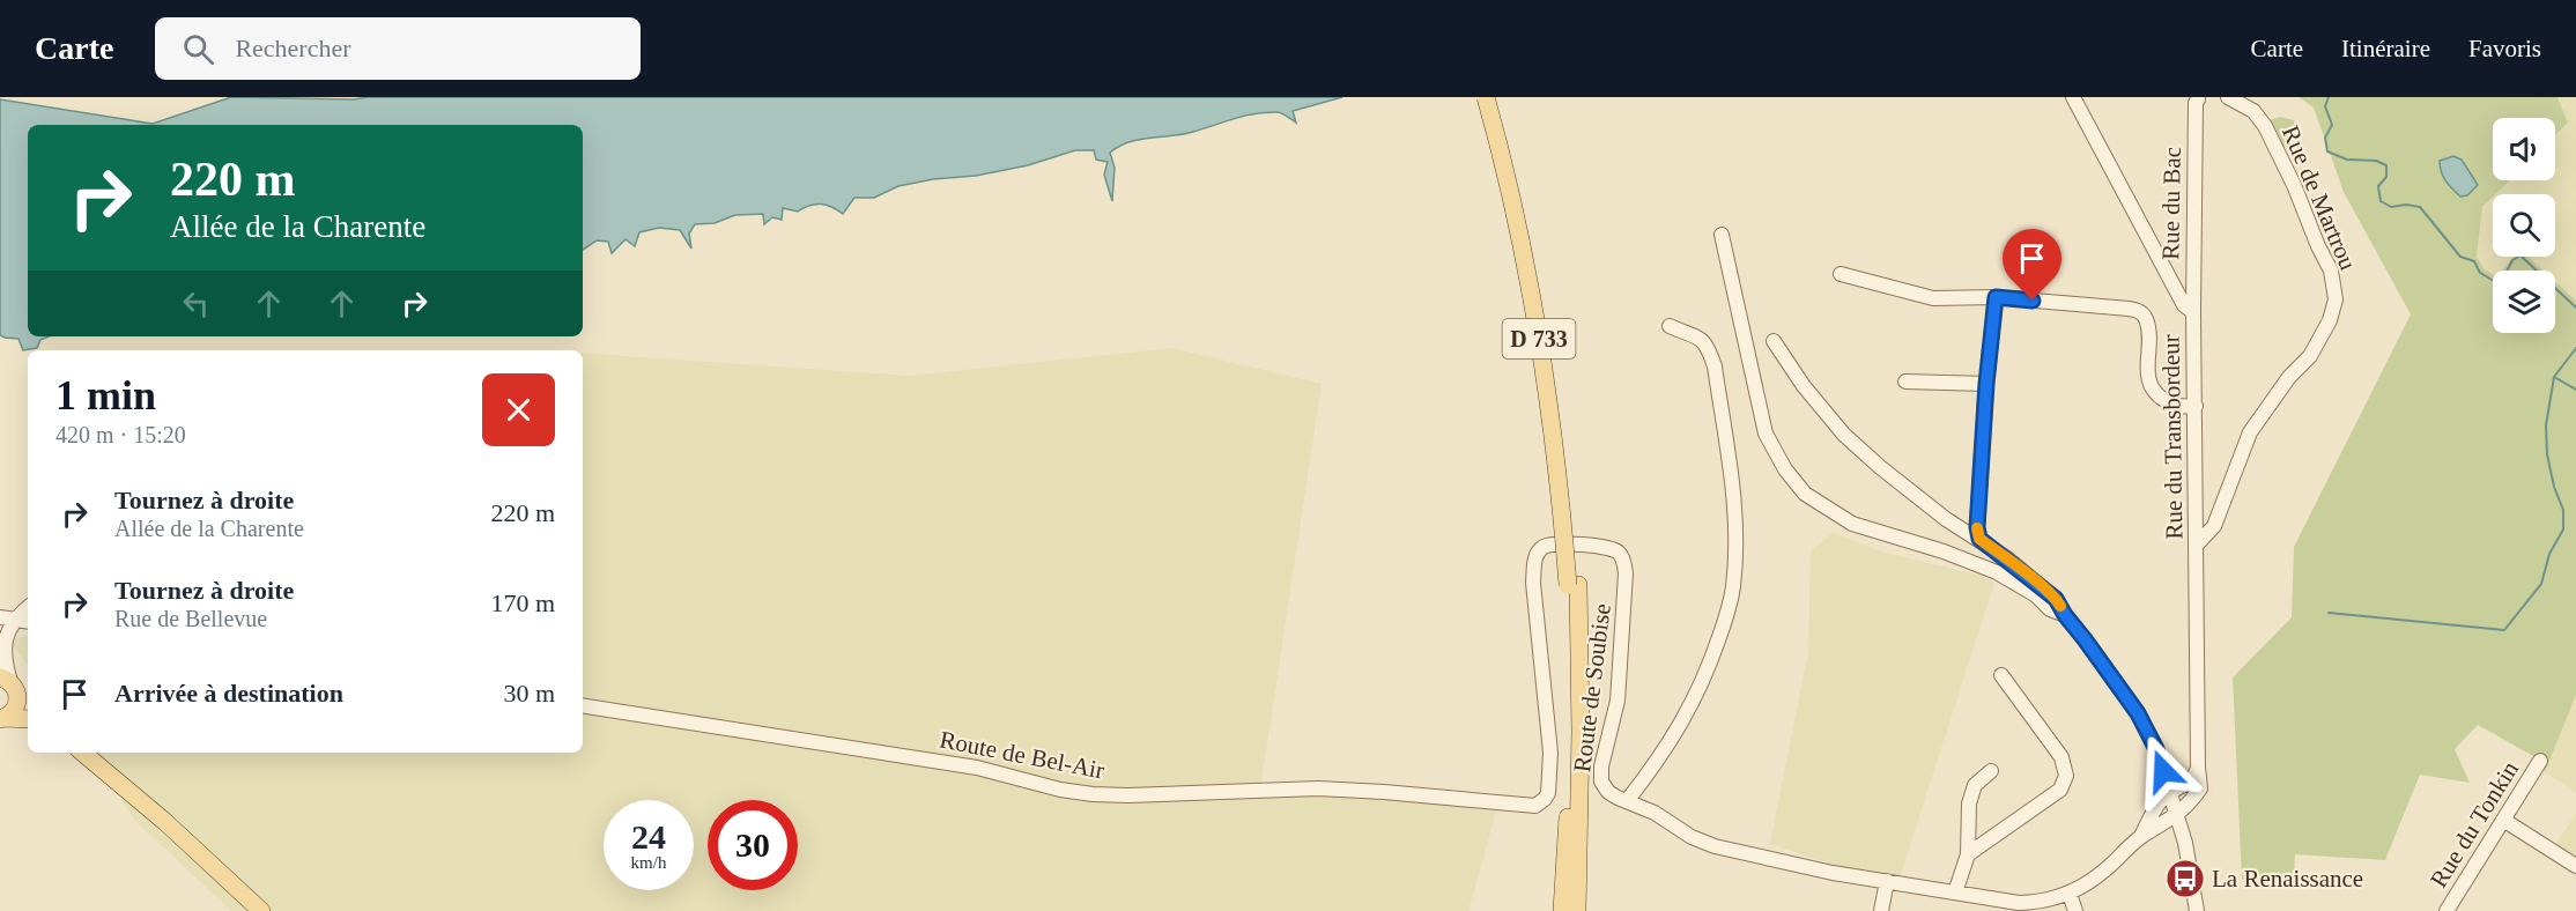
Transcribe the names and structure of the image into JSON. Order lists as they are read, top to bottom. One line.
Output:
{"streets":{"main road":["D 733"],"street":["Rue de Martrou","Rue du Bac","Rue du Transbordeur","Route de Soubise","Route de Bel-Air","Rue du Tonkin"]},"crossings":[["Rue de Martrou","Rue du Transbordeur"],["Rue du Bac","Rue du Transbordeur"],["Rue du Transbordeur","Route de Soubise"],["Route de Soubise","Route de Bel-Air"]],"places":{"bus stop":["La Renaissance"]},"page":{"header":"Carte","search":"Rechercher","nav":["Carte","Itinéraire","Favoris"],"turn":["220 m","Allée de la Charente"],"heading":["1 min","420 m · 15:20"],"list":[{"name":"Tournez à droite","note":"Allée de la Charente","value":"220 m"},{"name":"Tournez à droite","note":"Rue de Bellevue","value":"170 m"},{"name":"Arrivée à destination","value":"30 m"}],"speed":"24 km/h","limit":"30"}}
